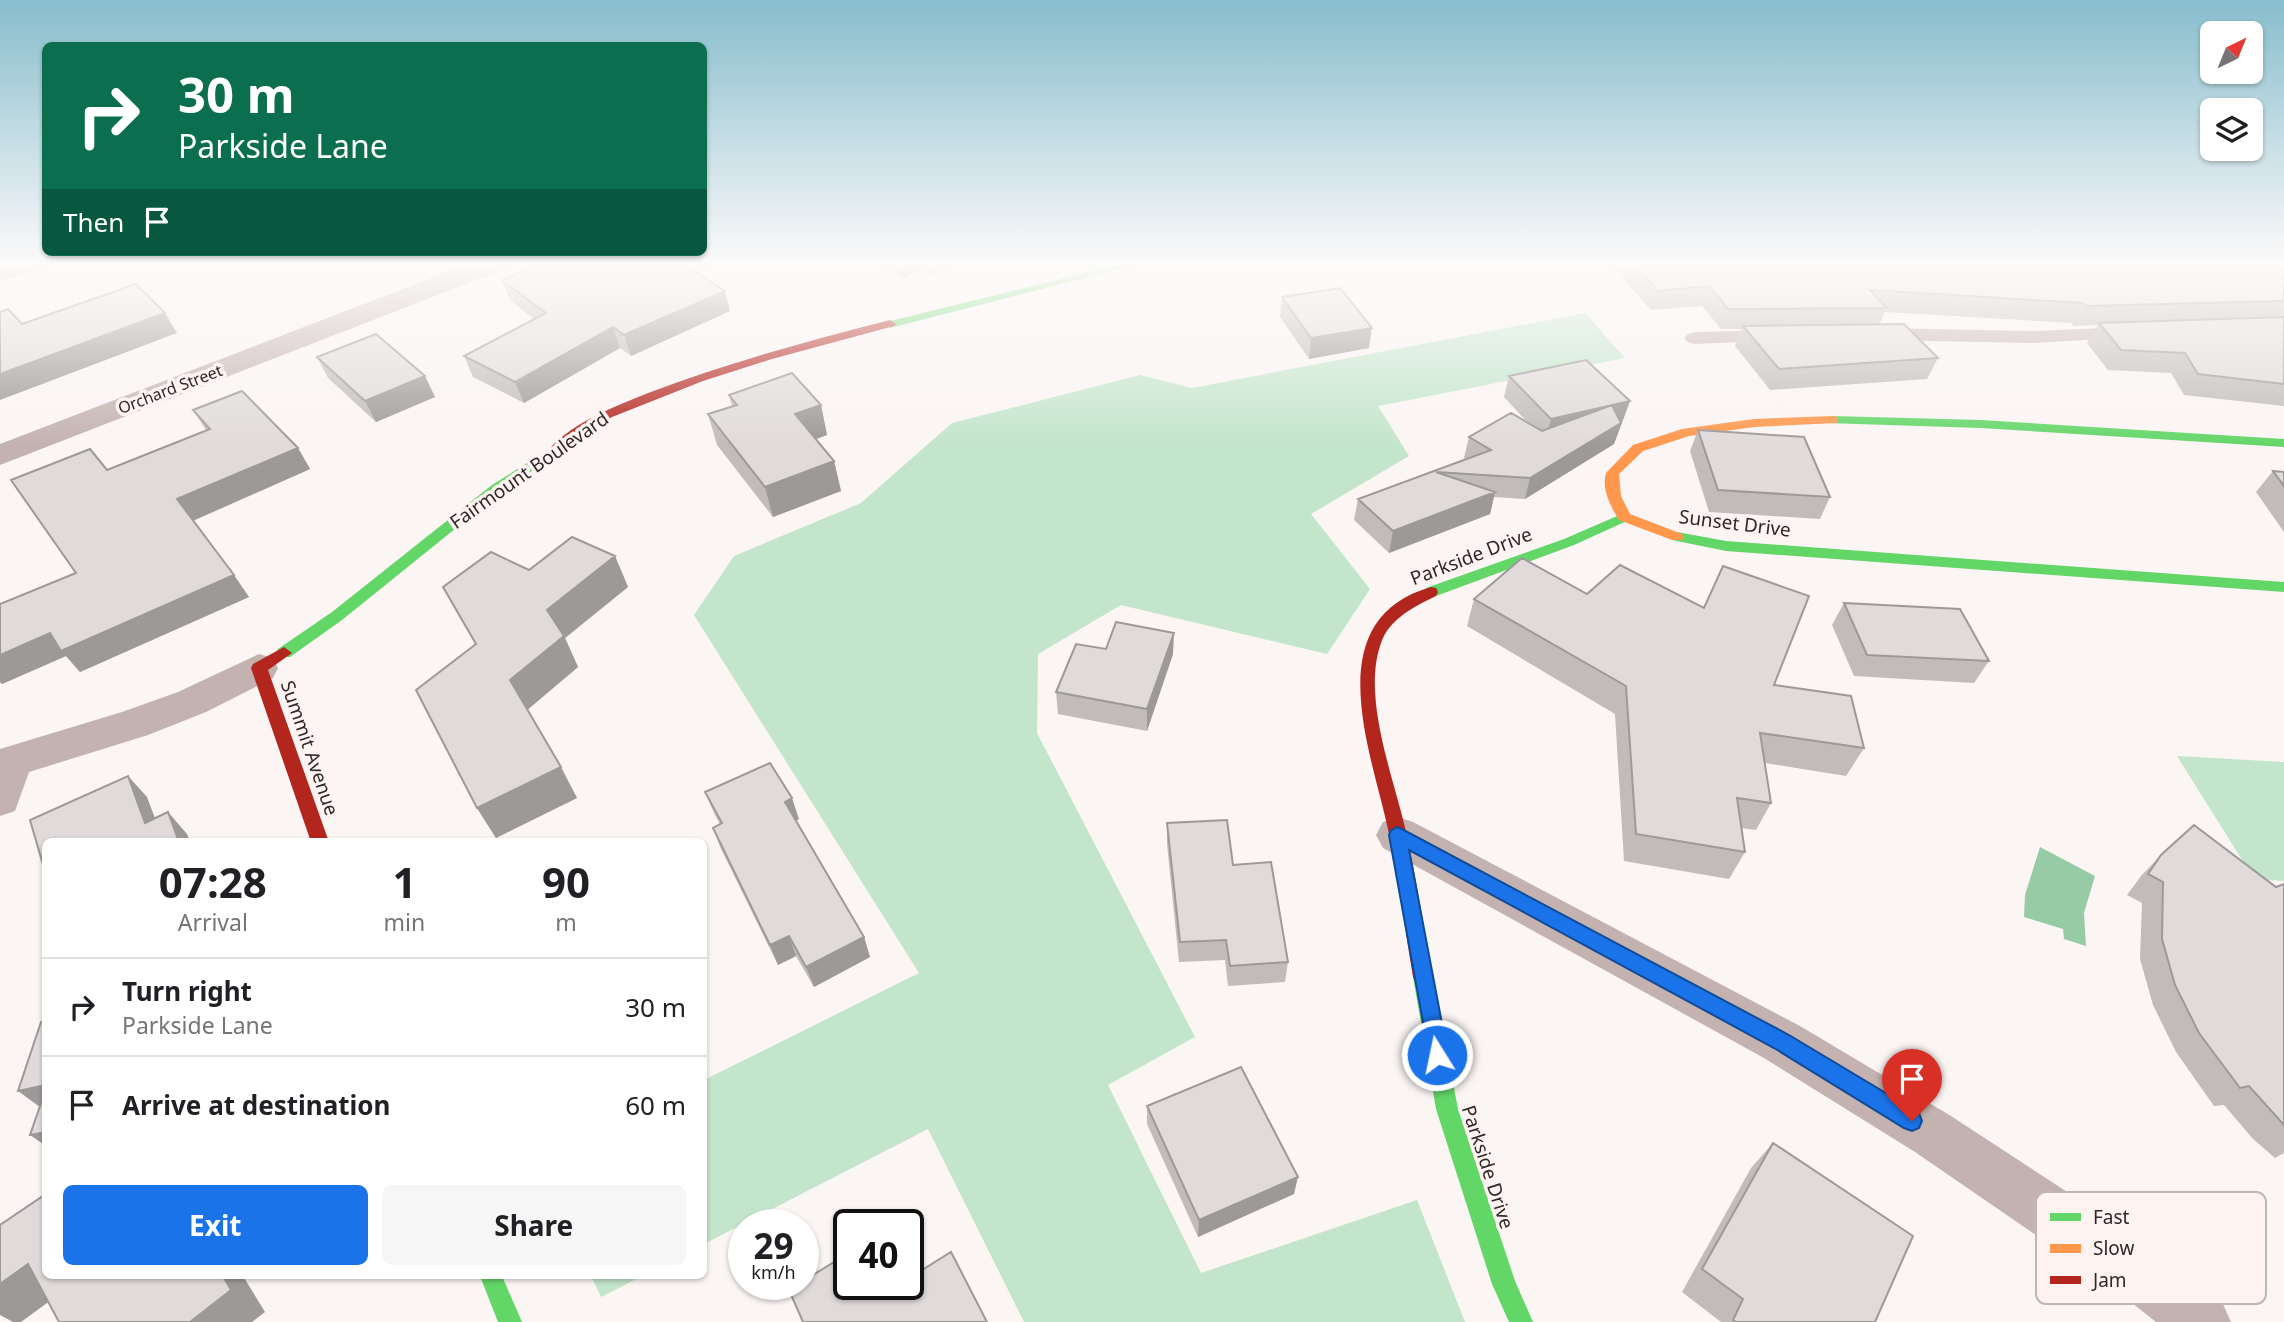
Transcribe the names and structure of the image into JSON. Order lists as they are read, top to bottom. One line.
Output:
{"streets":{"street":["Orchard Street","Fairmount Boulevard","Sunset Drive","Parkside Drive","Summit Avenue"]},"crossings":[["Fairmount Boulevard","Summit Avenue"],["Sunset Drive","Parkside Drive"]],"legend":["Fast","Slow","Jam"],"north":"top right","page":{"turn":["30 m","Parkside Lane"],"then":"Then","eta":["07:28","Arrival","1","min","90","m"],"list":[{"name":"Turn right","note":"Parkside Lane","value":"30 m"},{"name":"Arrive at destination","value":"60 m"}],"buttons":["Exit","Share"],"speed":"29 km/h","limit":"40"}}
